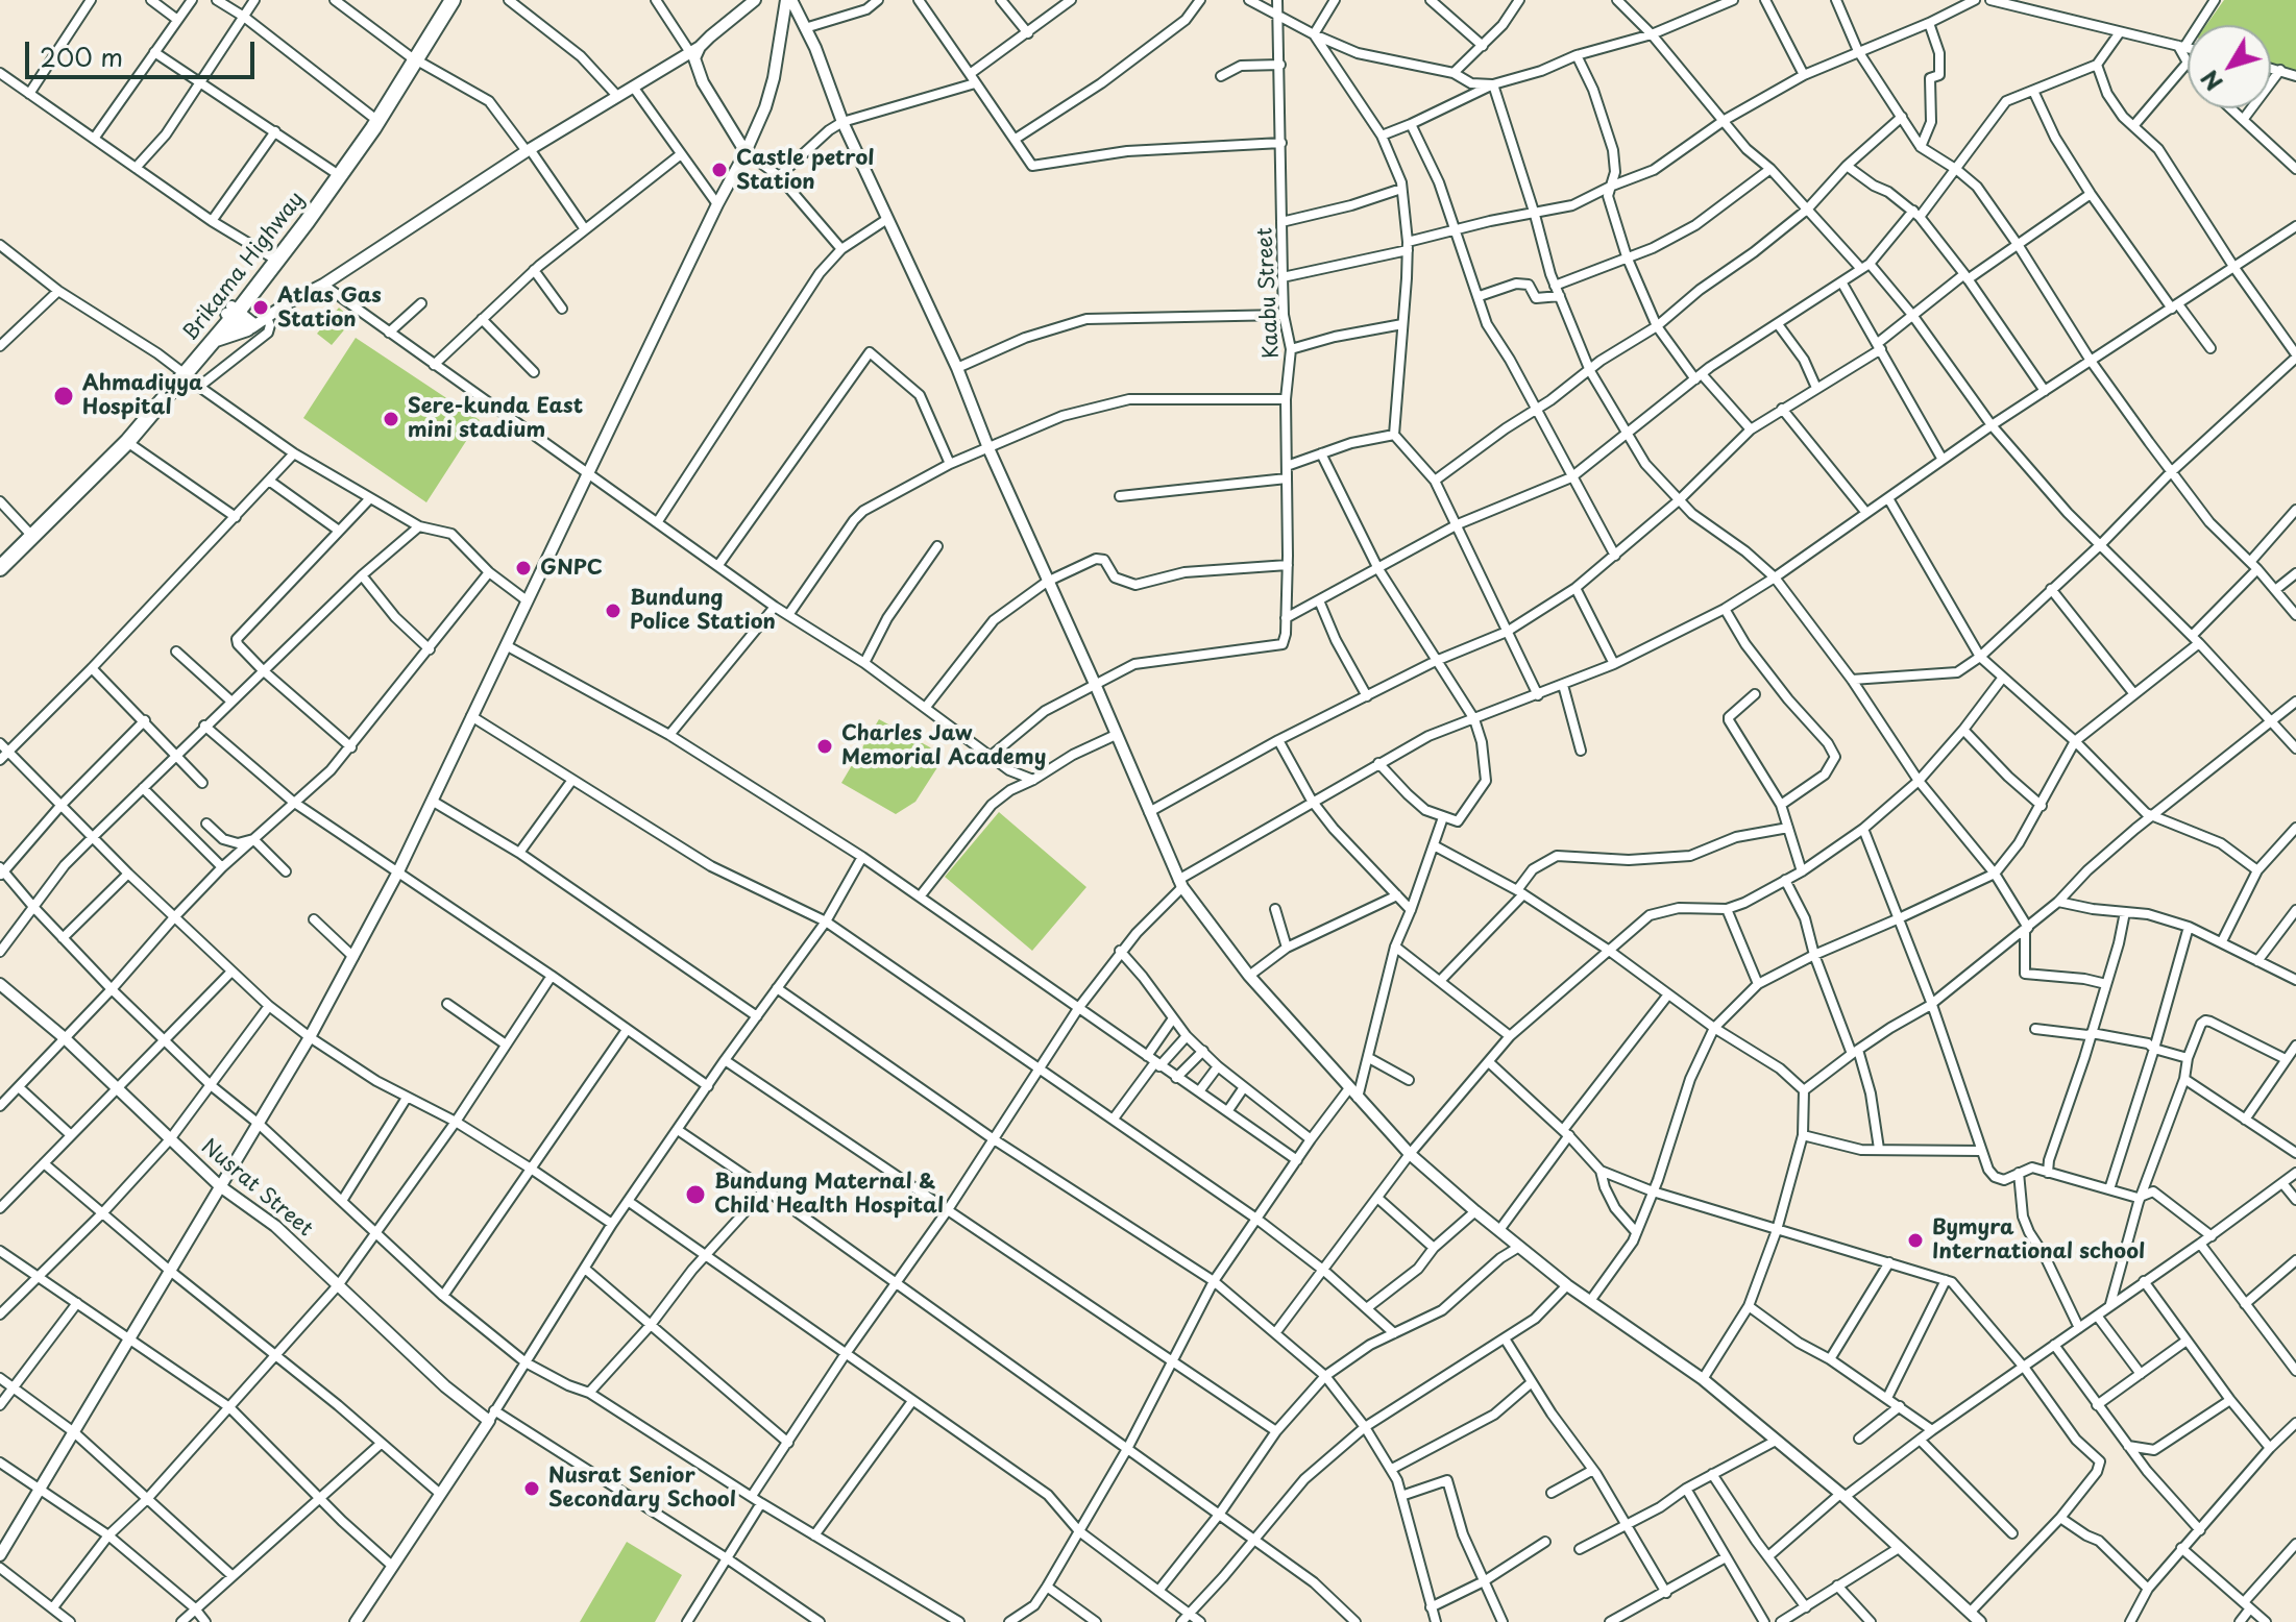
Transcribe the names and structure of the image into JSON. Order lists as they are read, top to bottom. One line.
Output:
{"streets":{"highway":["Brikama Highway"],"street":["Kaabu Street","Nusrat Street"]},"places":["Castle petrol Station","Atlas Gas Station","Ahmadiyya Hospital","Sere-kunda East mini stadium","GNPC","Bundung Police Station","Charles Jaw Memorial Academy","Bundung Maternal & Child Health Hospital","Bymyra International school","Nusrat Senior Secondary School"],"scale_bar":"200 m","north":"bottom left"}
